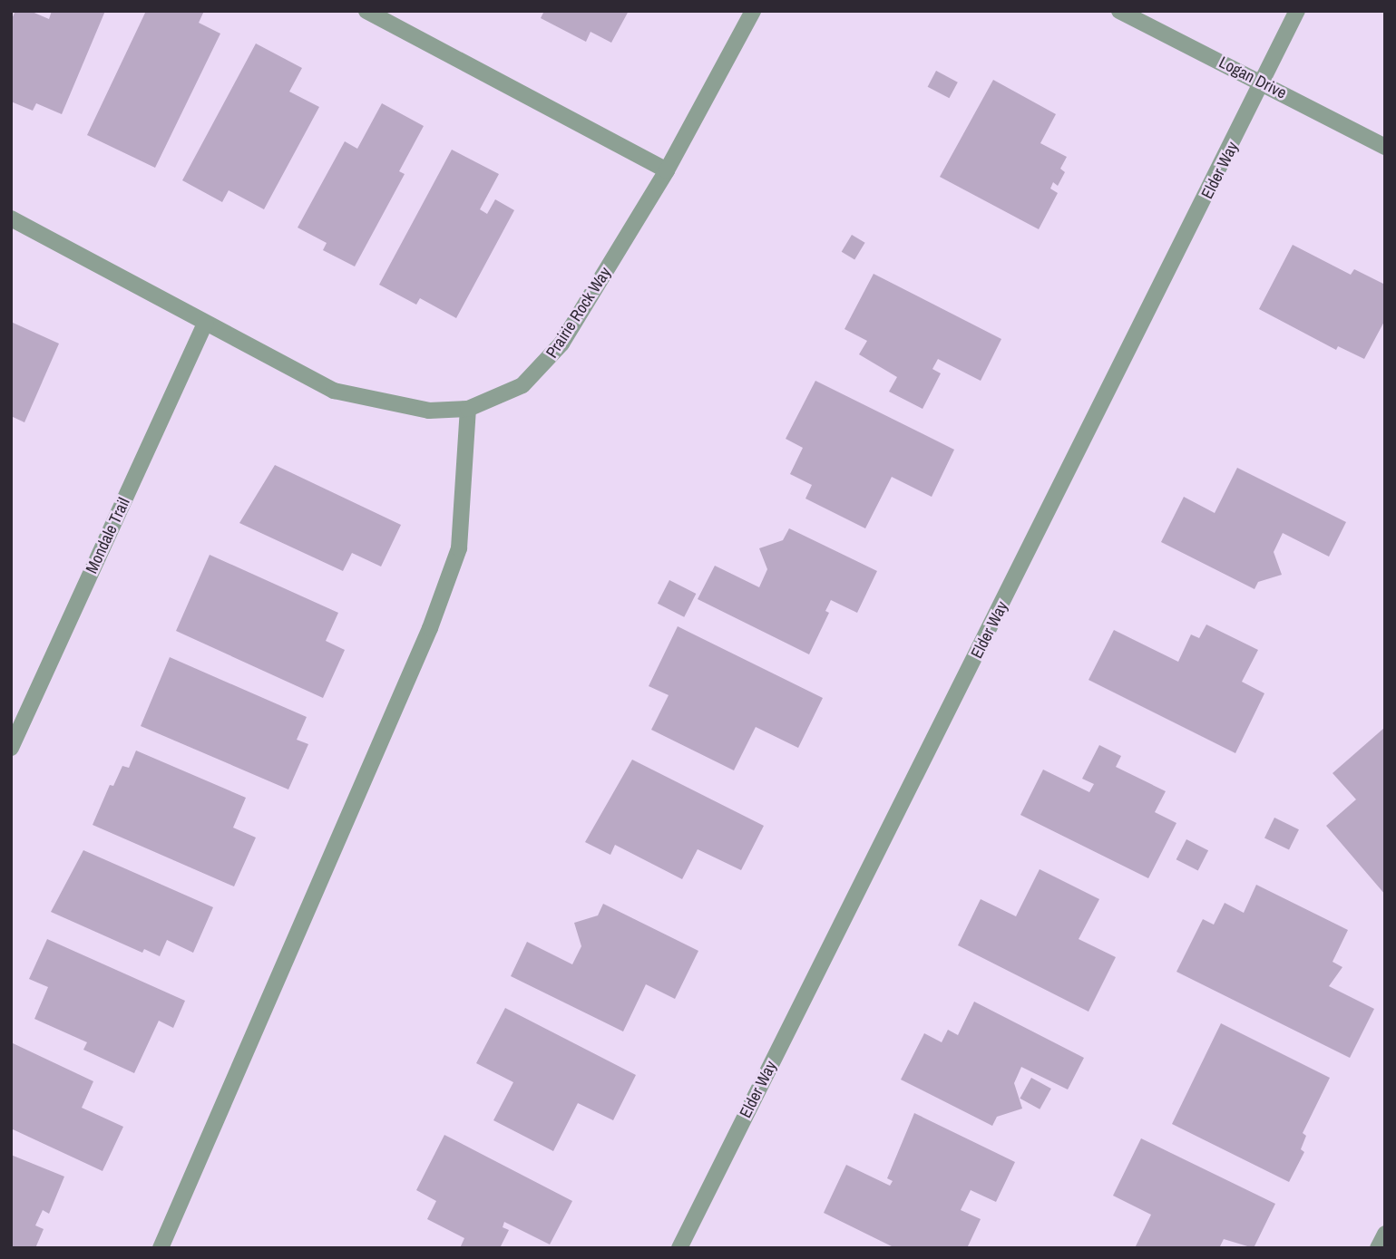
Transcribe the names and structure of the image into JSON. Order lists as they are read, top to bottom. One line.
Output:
{"streets":{"street":["Logan Drive","Elder Way","Prairie Rock Way","Mondale Trail"]},"crossings":[["Logan Drive","Elder Way"],["Prairie Rock Way","Mondale Trail"]]}
